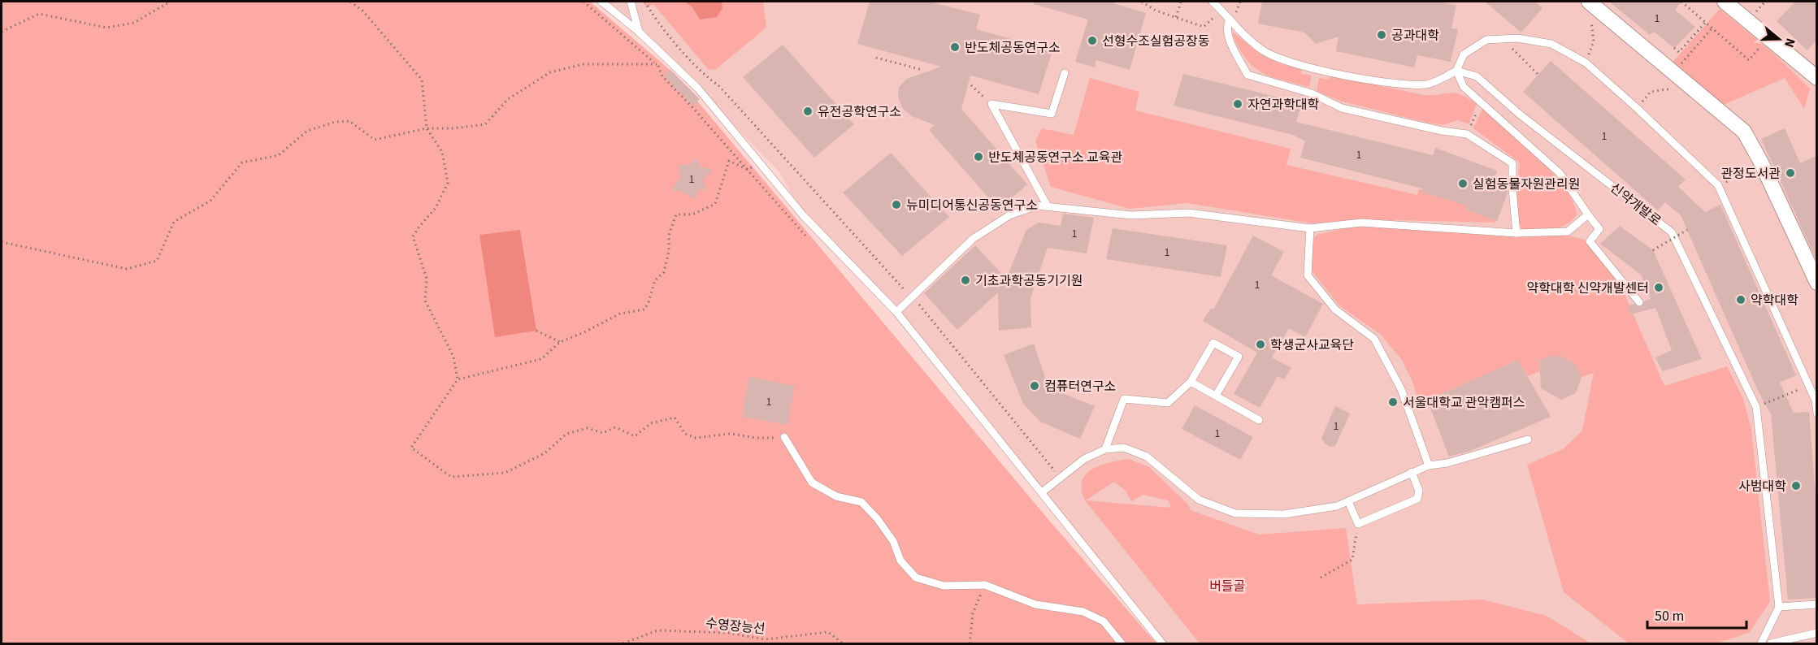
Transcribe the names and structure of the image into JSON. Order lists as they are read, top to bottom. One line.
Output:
{"streets":{"lane":["신약개발로"],"path":["수영장능선"]},"parks":["버들골"],"places":["공과대학","선형수조실험공장동","반도체공동연구소","자연과학대학","유전공학연구소","반도체공동연구소 교육관","관정도서관","실험동물자원관리원","뉴미디어통신공동연구소","기초과학공동기기원","약학대학 신약개발센터","약학대학","학생군사교육단","컴퓨터연구소","서울대학교 관악캠퍼스","사범대학"],"house_numbers":["1","1","1","1","1","1","1","1","1","1"],"scale_bar":"50 m","north":"right"}
